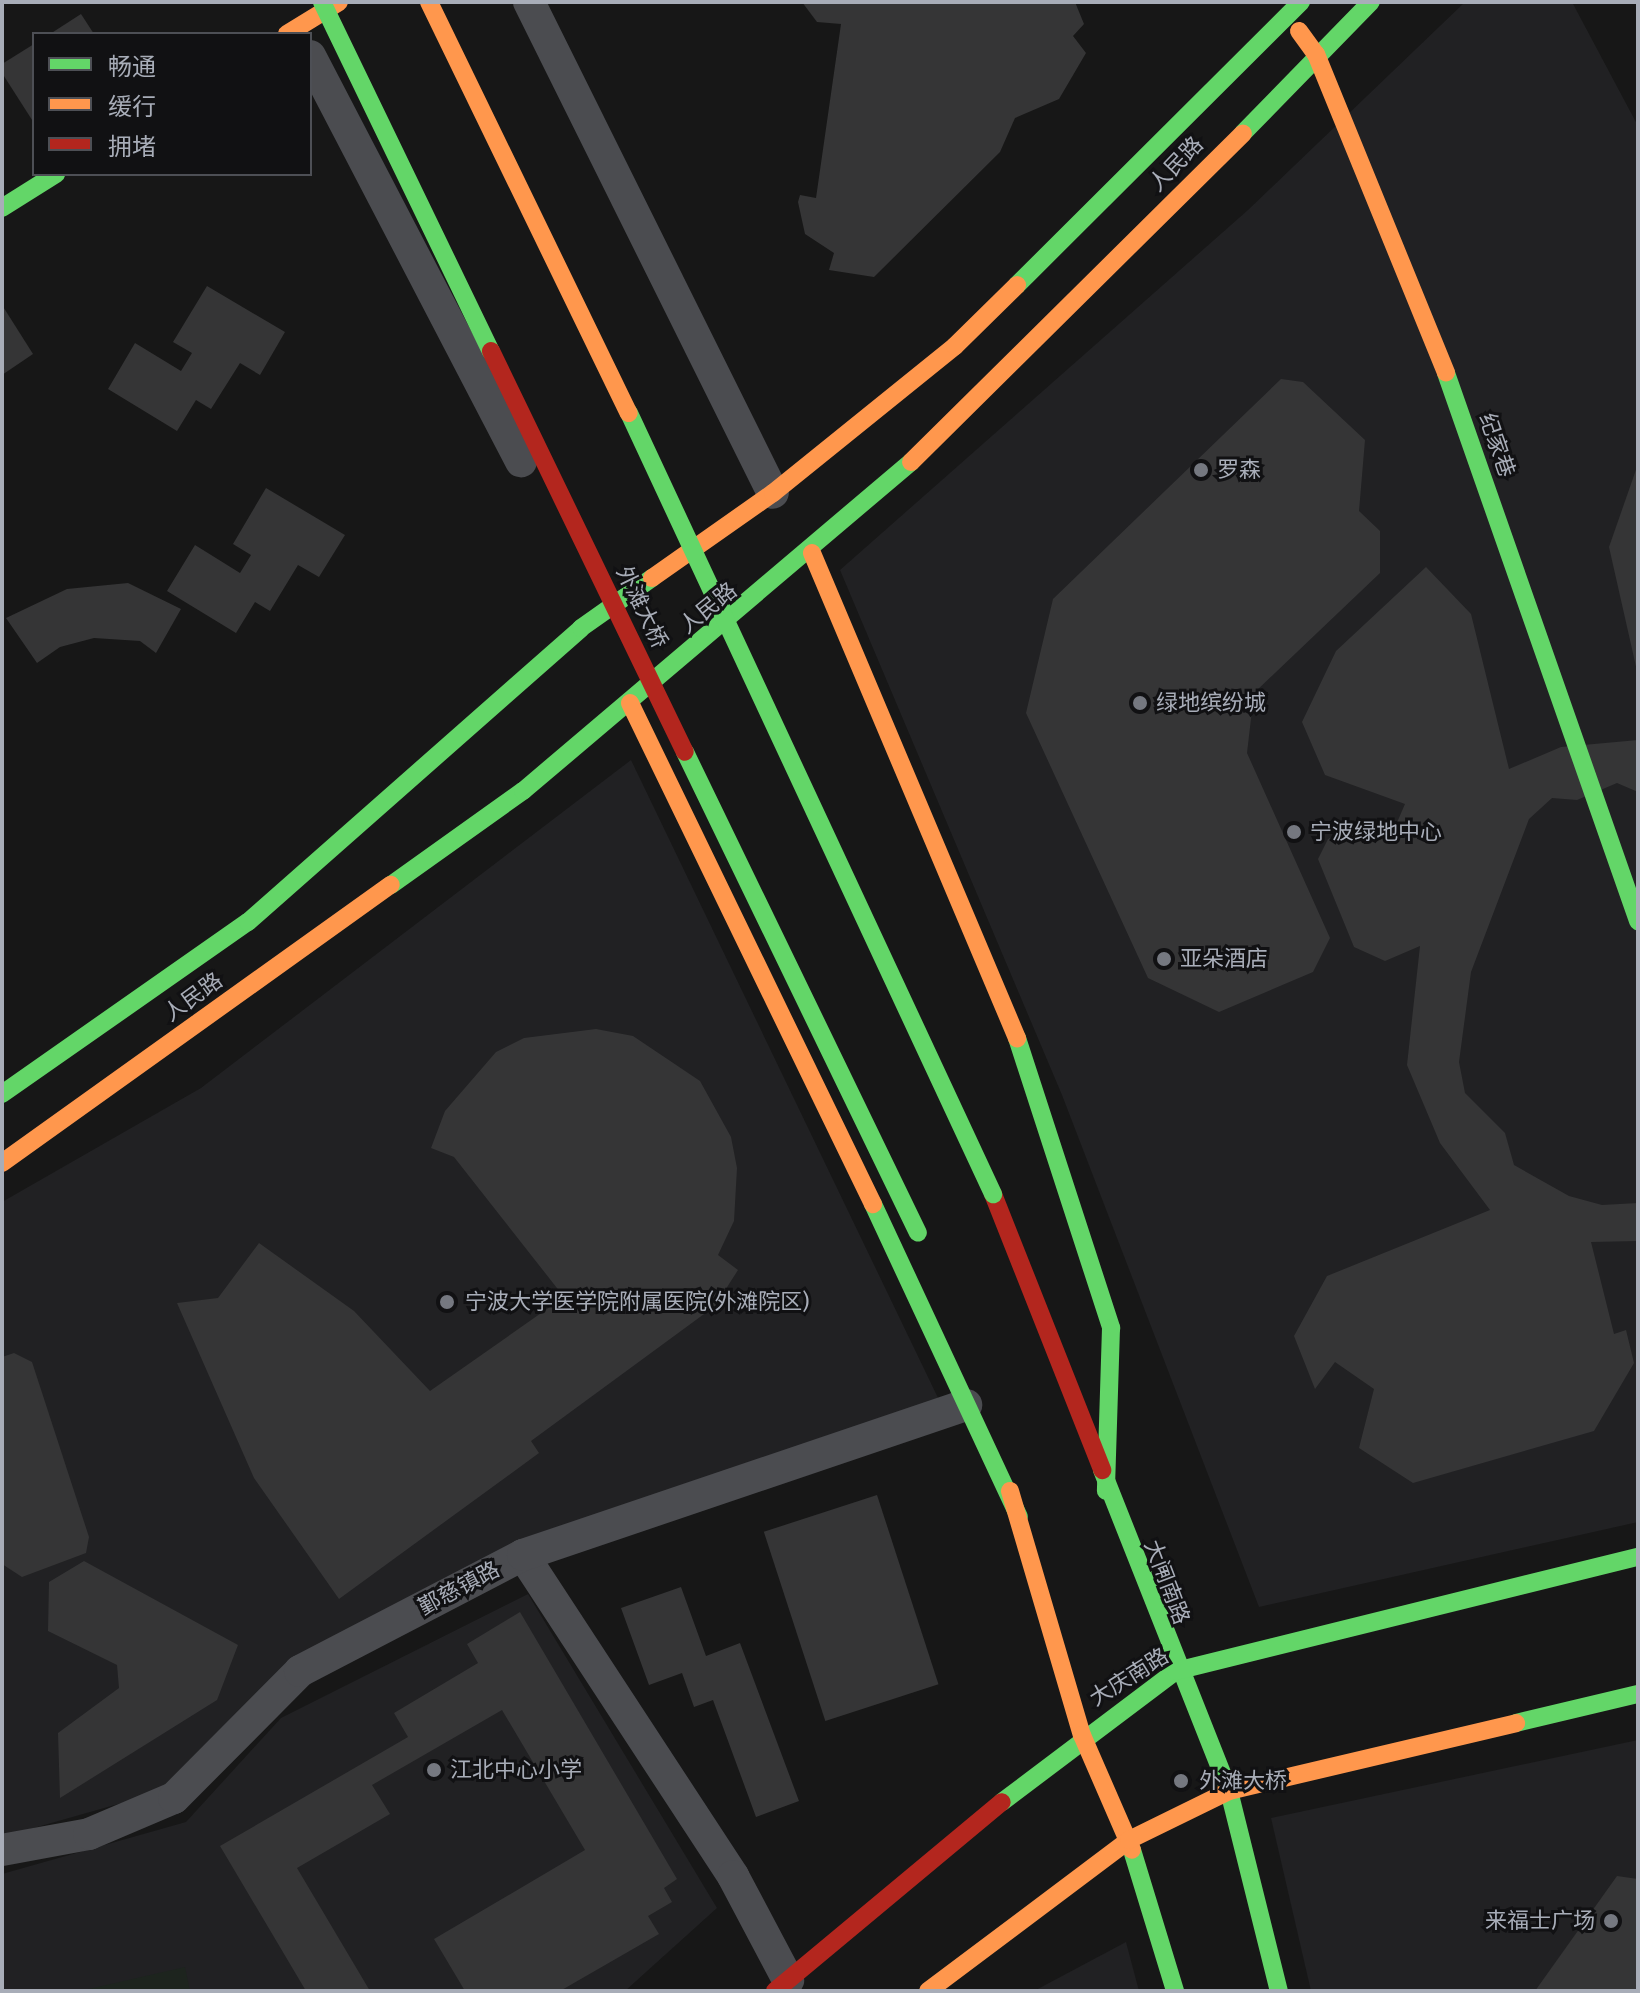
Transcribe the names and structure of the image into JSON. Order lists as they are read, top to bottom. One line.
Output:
{"streets":{"main road":["人民路","纪家巷","外滩大桥","大闸南路","大庆南路"],"street":["鄞慈镇路"]},"crossings":[["人民路","纪家巷"],["大闸南路","大庆南路"]],"places":["罗森","绿地缤纷城","宁波绿地中心","亚朵酒店","宁波大学医学院附属医院(外滩院区)","江北中心小学","外滩大桥","来福士广场"],"legend":["畅通","缓行","拥堵"]}
